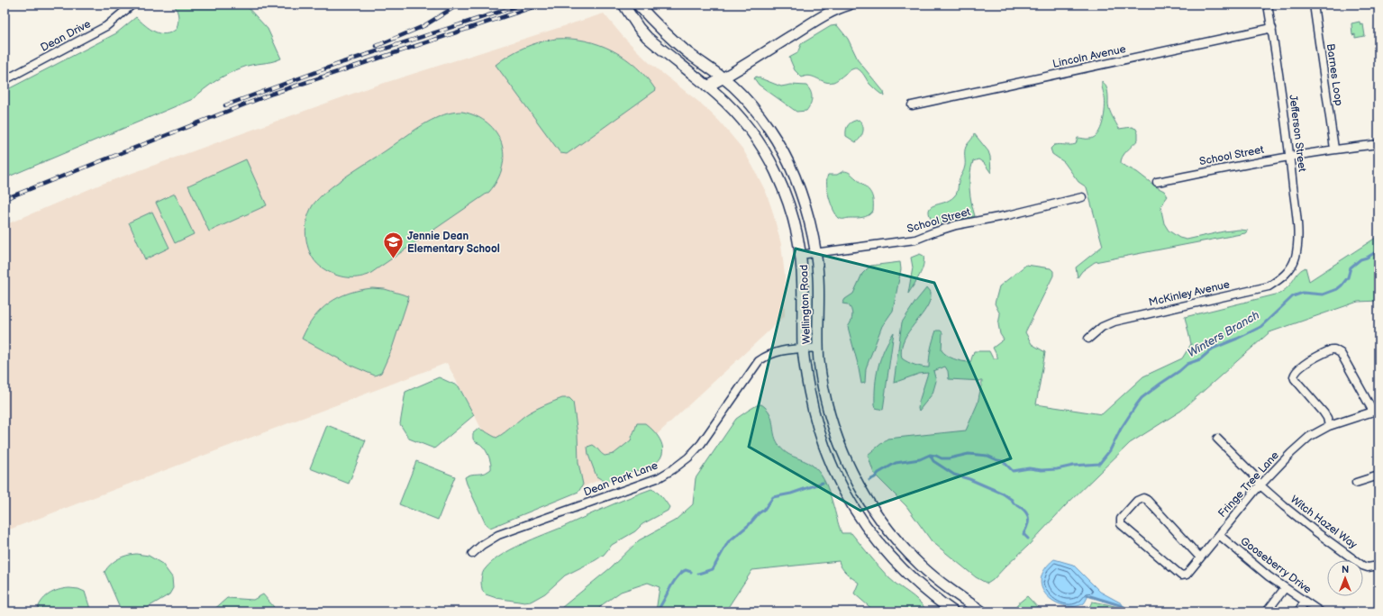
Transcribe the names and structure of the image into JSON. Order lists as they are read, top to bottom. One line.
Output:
{"streets":{"main road":["Wellington Road"],"street":["Dean Drive","Lincoln Avenue","Barnes Loop","Jefferson Street","School Street","McKinley Avenue","Dean Park Lane","Fringe Tree Lane","Witch Hazel Way","Gooseberry Drive"]},"crossings":[["Lincoln Avenue","Jefferson Street"],["Jefferson Street","School Street"],["Jefferson Street","McKinley Avenue"],["School Street","Wellington Road"],["Wellington Road","Dean Park Lane"],["Fringe Tree Lane","Witch Hazel Way"],["Fringe Tree Lane","Gooseberry Drive"]],"water":["Winters Branch"],"places":{"school or university":["Jennie Dean Elementary School"]},"north":"top"}
